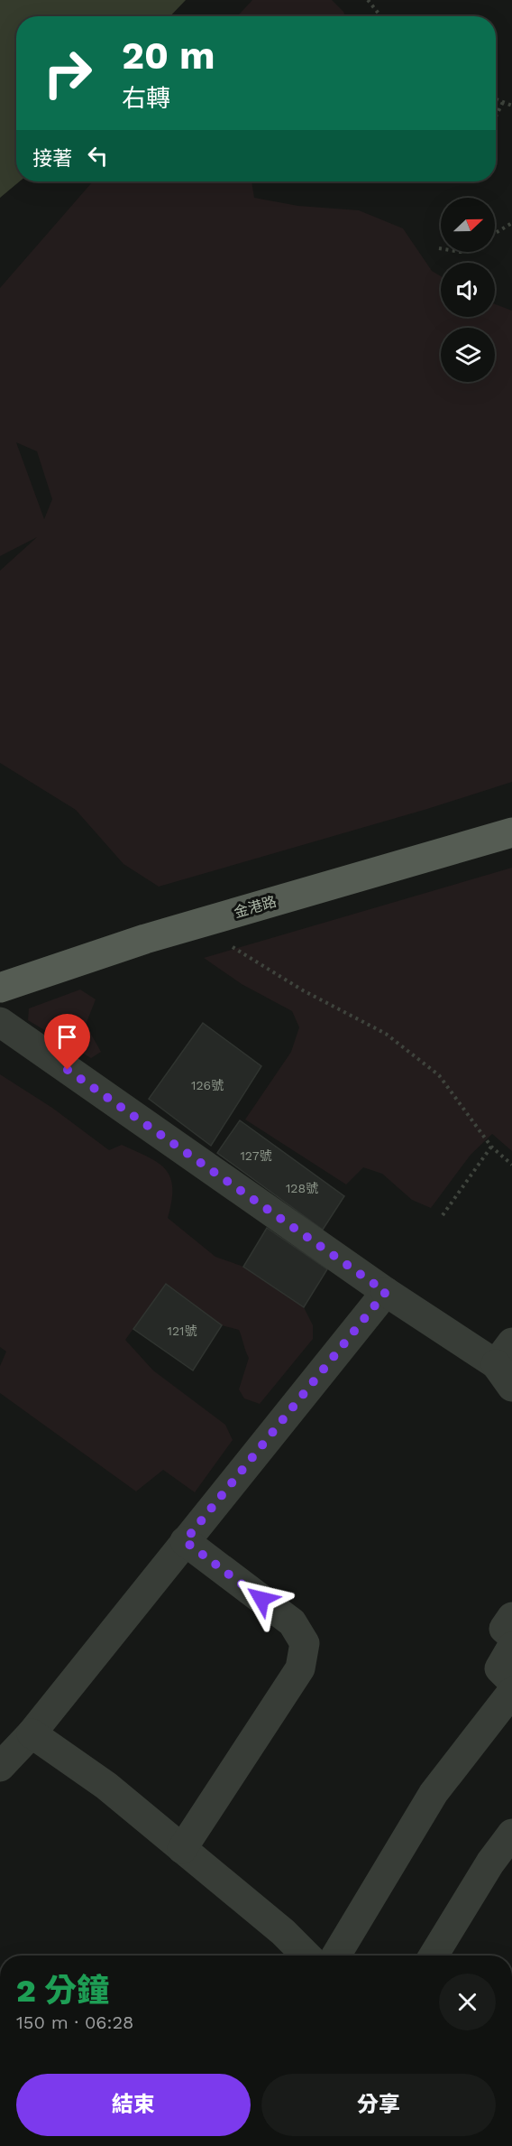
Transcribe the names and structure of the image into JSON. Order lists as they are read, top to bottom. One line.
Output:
{"streets":{"main road":["金港路"]},"house_numbers":["126號","127號","128號","121號"],"north":"right","page":{"turn":["20 m","右轉"],"then":"接著","heading":["2 分鐘","150 m · 06:28"],"buttons":["結束","分享"]}}
